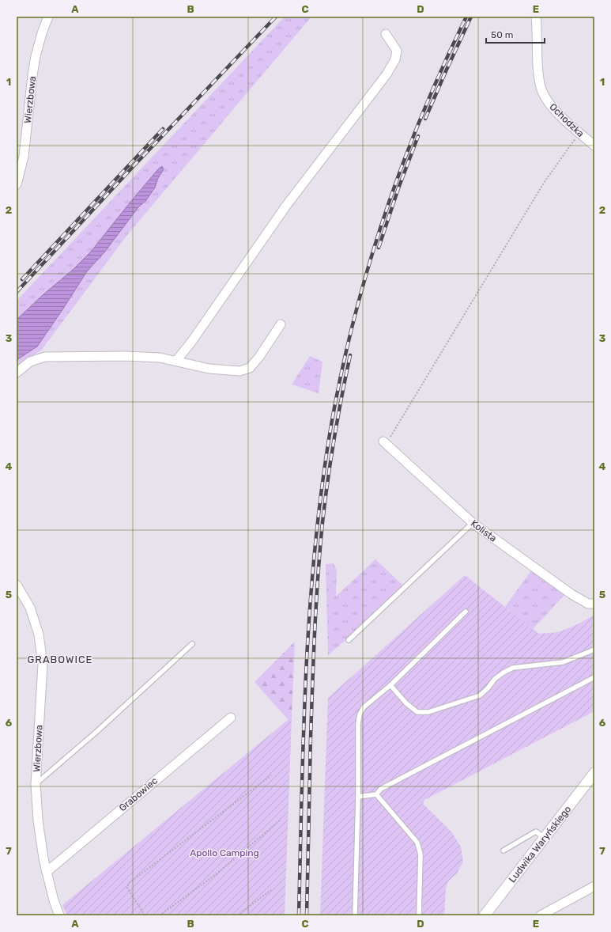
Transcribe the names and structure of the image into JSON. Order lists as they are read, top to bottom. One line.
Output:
{"streets":{"street":["Wierzbowa","Ochodzka","Kolista","Grabowiec","Ludwika Waryńskiego"]},"crossings":[["Wierzbowa","Grabowiec"]],"districts":["GRABOWICE"],"parks":["Apollo Camping"],"scale_bar":"50 m","grid":{"columns":["A","B","C","D","E"],"rows":["1","2","3","4","5","6","7"]}}
